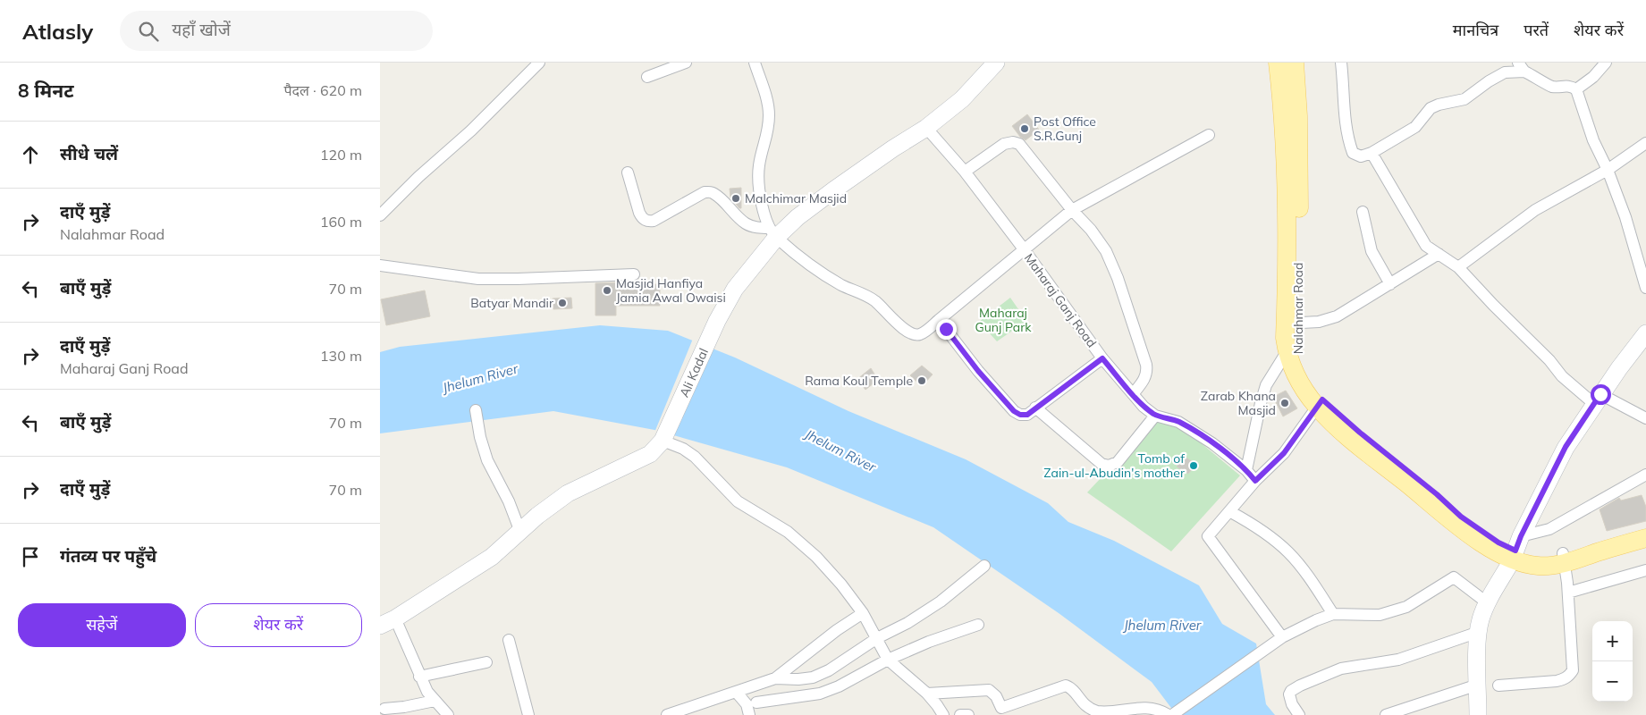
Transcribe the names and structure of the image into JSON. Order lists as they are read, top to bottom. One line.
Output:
{"streets":{"main road":["Nalahmar Road"],"street":["Maharaj Ganj Road","Ali Kadal"]},"crossings":[["Maharaj Ganj Road","Ali Kadal"]],"water":["Jhelum River"],"parks":["Maharaj Gunj Park"],"places":["Post Office S.R.Gunj","Malchimar Masjid","Masjid Hanfiya Jamia Awal Owaisi","Batyar Mandir","Rama Koul Temple","Zarab Khana Masjid","Tomb of Zain-ul-Abudin's mother"],"page":{"header":"Atlasly","search":"यहाँ खोजें","nav":["मानचित्र","परतें","शेयर करें"],"heading":["8 मिनट","पैदल · 620 m"],"list":[["सीधे चलें","120 m"],["दाएँ मुड़ें","Nalahmar Road","160 m"],["बाएँ मुड़ें","70 m"],["दाएँ मुड़ें","Maharaj Ganj Road","130 m"],["बाएँ मुड़ें","70 m"],["दाएँ मुड़ें","70 m"],"गंतव्य पर पहुँचे"],"buttons":["सहेजें","शेयर करें"],"map_buttons":["+","−"]}}
